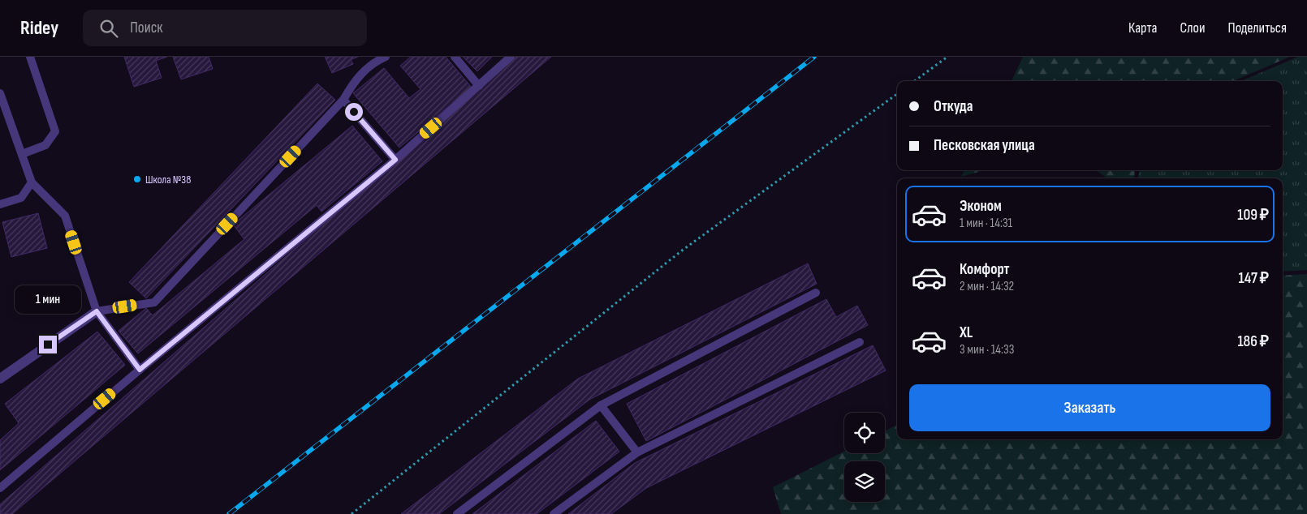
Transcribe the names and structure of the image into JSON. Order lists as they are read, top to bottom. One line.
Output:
{"places":["Школа №38"],"page":{"header":"Ridey","search":"Поиск","nav":["Карта","Слои","Поделиться"],"banner":["Откуда","Песковская улица"],"list":[{"name":"Эконом","note":"1 мин · 14:31","value":"109 ₽"},{"name":"Комфорт","note":"2 мин · 14:32","value":"147 ₽"},{"name":"XL","note":"3 мин · 14:33","value":"186 ₽"}],"bubble":"1 мин","buttons":"Заказать"}}
